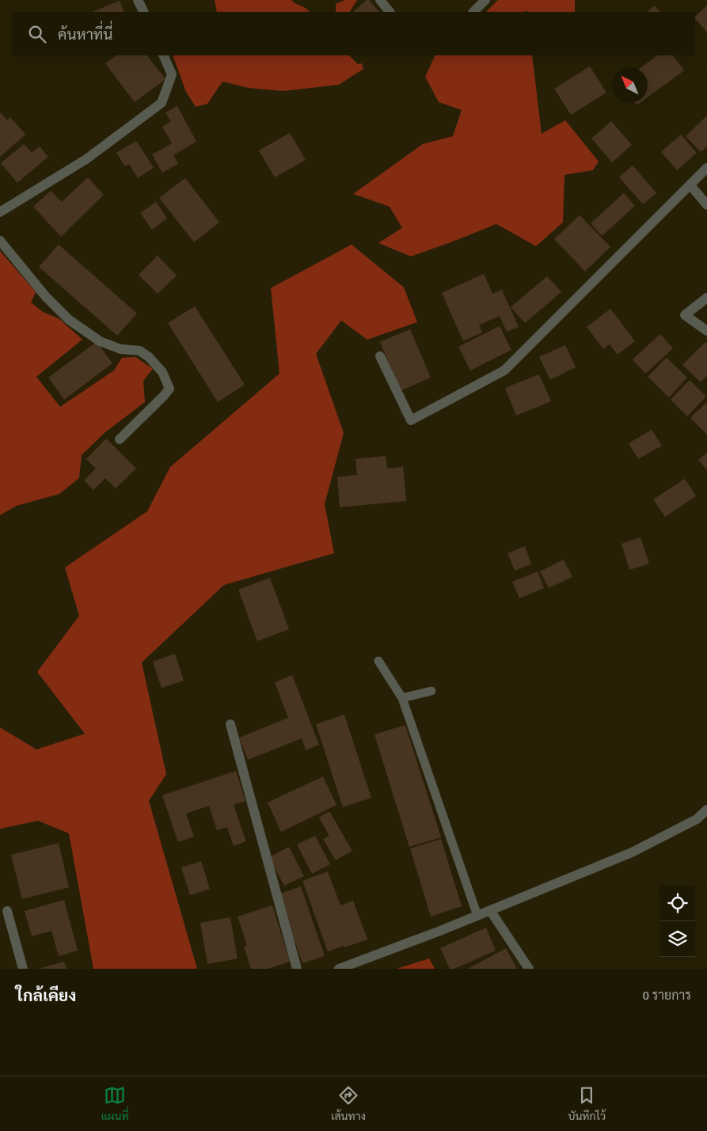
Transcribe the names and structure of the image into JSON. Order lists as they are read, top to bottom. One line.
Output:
{"north":"top left","page":{"search":"ค้นหาที่นี่","heading":["ใกล้เคียง","0 รายการ"],"nav":["แผนที่","เส้นทาง","บันทึกไว้"]}}
